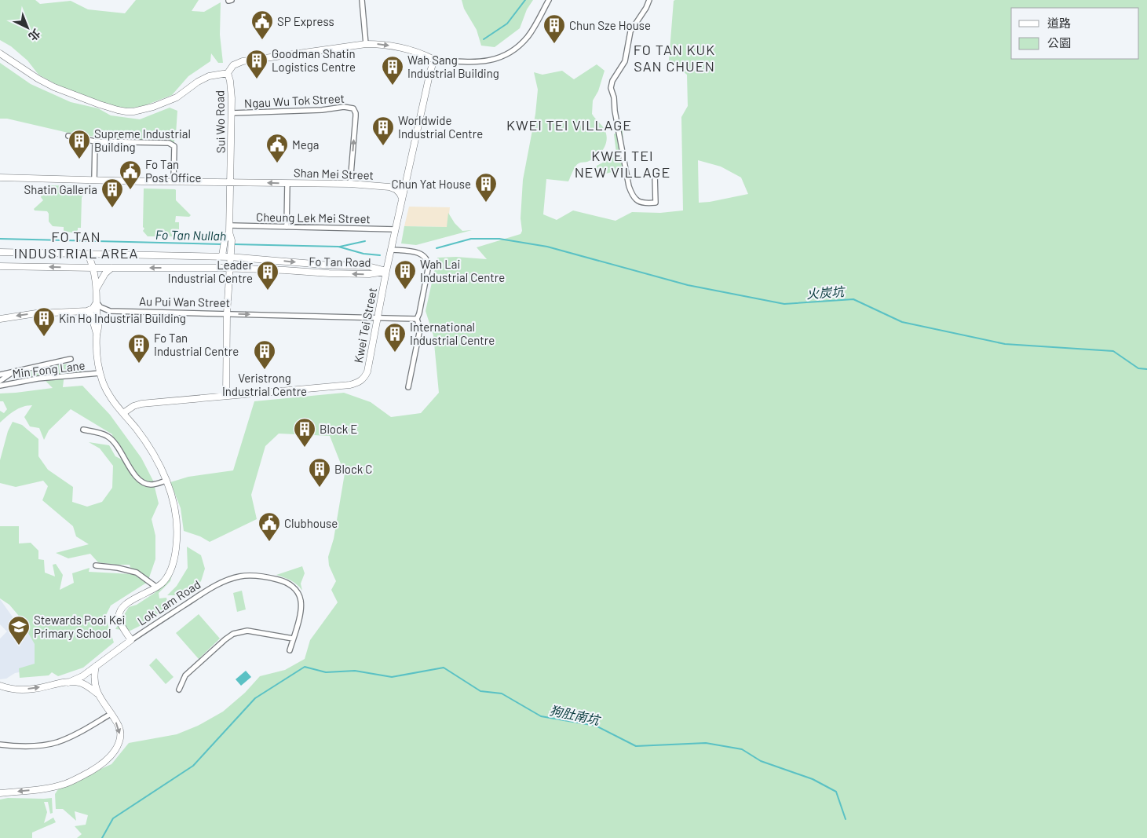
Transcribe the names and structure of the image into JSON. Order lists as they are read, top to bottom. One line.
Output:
{"streets":{"street":["Ngau Wu Tok Street","Sui Wo Road","Shan Mei Street","Cheung Lek Mei Street","Fo Tan Road","Au Pui Wan Street","Kwei Tei Street","Min Fong Lane","Lok Lam Road"]},"crossings":[["Ngau Wu Tok Street","Sui Wo Road"],["Ngau Wu Tok Street","Shan Mei Street"],["Sui Wo Road","Shan Mei Street"],["Sui Wo Road","Cheung Lek Mei Street"],["Sui Wo Road","Fo Tan Road"],["Sui Wo Road","Au Pui Wan Street"],["Sui Wo Road","Kwei Tei Street"],["Shan Mei Street","Kwei Tei Street"],["Cheung Lek Mei Street","Kwei Tei Street"],["Fo Tan Road","Kwei Tei Street"],["Au Pui Wan Street","Kwei Tei Street"]],"one_way":["Au Pui Wan Street"],"districts":["FO TAN KUK SAN CHUEN","KWEI TEI VILLAGE","KWEI TEI NEW VILLAGE","FO TAN INDUSTRIAL AREA"],"water":["Fo Tan Nullah","火炭坑","狗肚南坑"],"places":{"public building":["SP Express","Mega","Fo Tan Post Office","Clubhouse"],"building":["Chun Sze House","Goodman Shatin Logistics Centre","Wah Sang Industrial Building","Worldwide Industrial Centre","Supreme Industrial Building","Chun Yat House","Shatin Galleria","Wah Lai Industrial Centre","Leader Industrial Centre","Kin Ho Industrial Building","International Industrial Centre","Fo Tan Industrial Centre","Veristrong Industrial Centre","Block E","Block C"],"school or university":["Stewards Pooi Kei Primary School"]},"legend":["道路","公園"],"north":"bottom right"}
